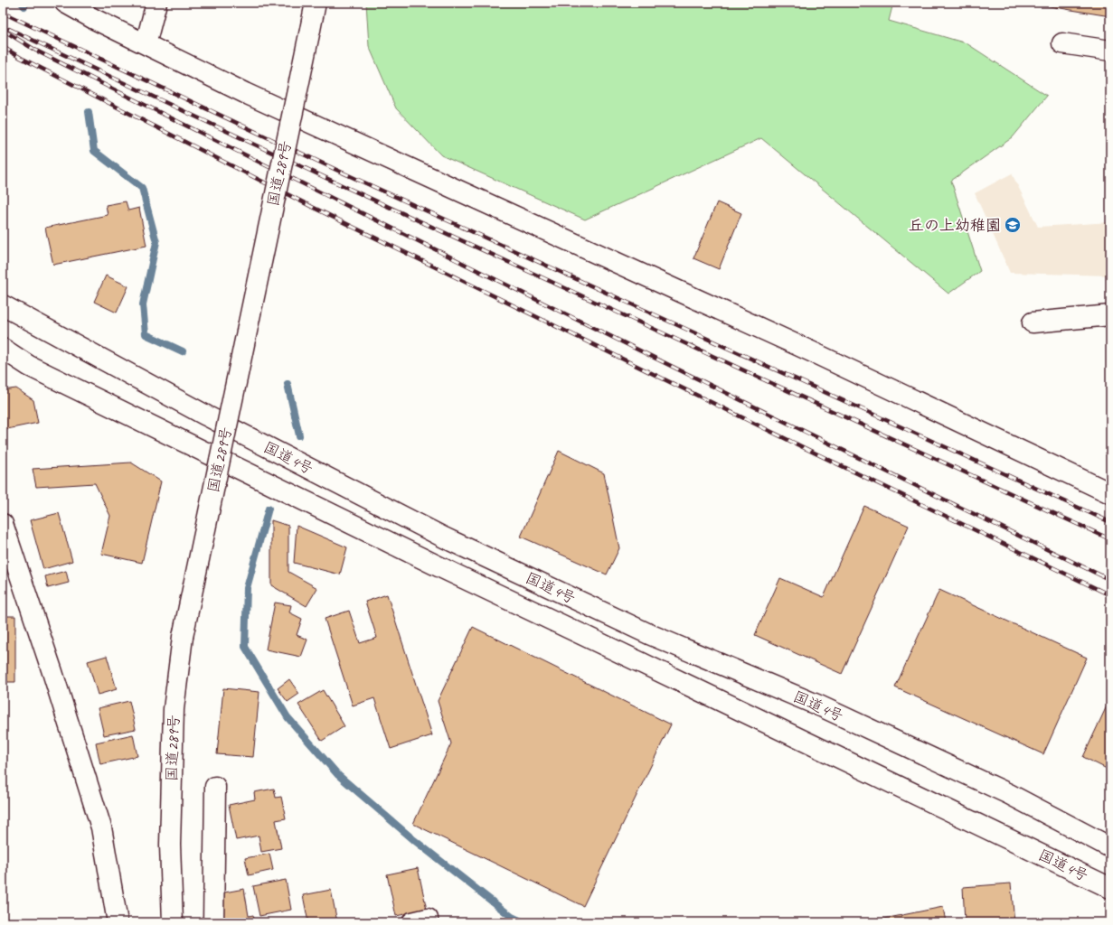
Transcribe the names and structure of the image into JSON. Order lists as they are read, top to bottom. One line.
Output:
{"streets":{"main road":["国道289号","国道4号"]},"places":{"school or university":["丘の上幼稚園"]}}
